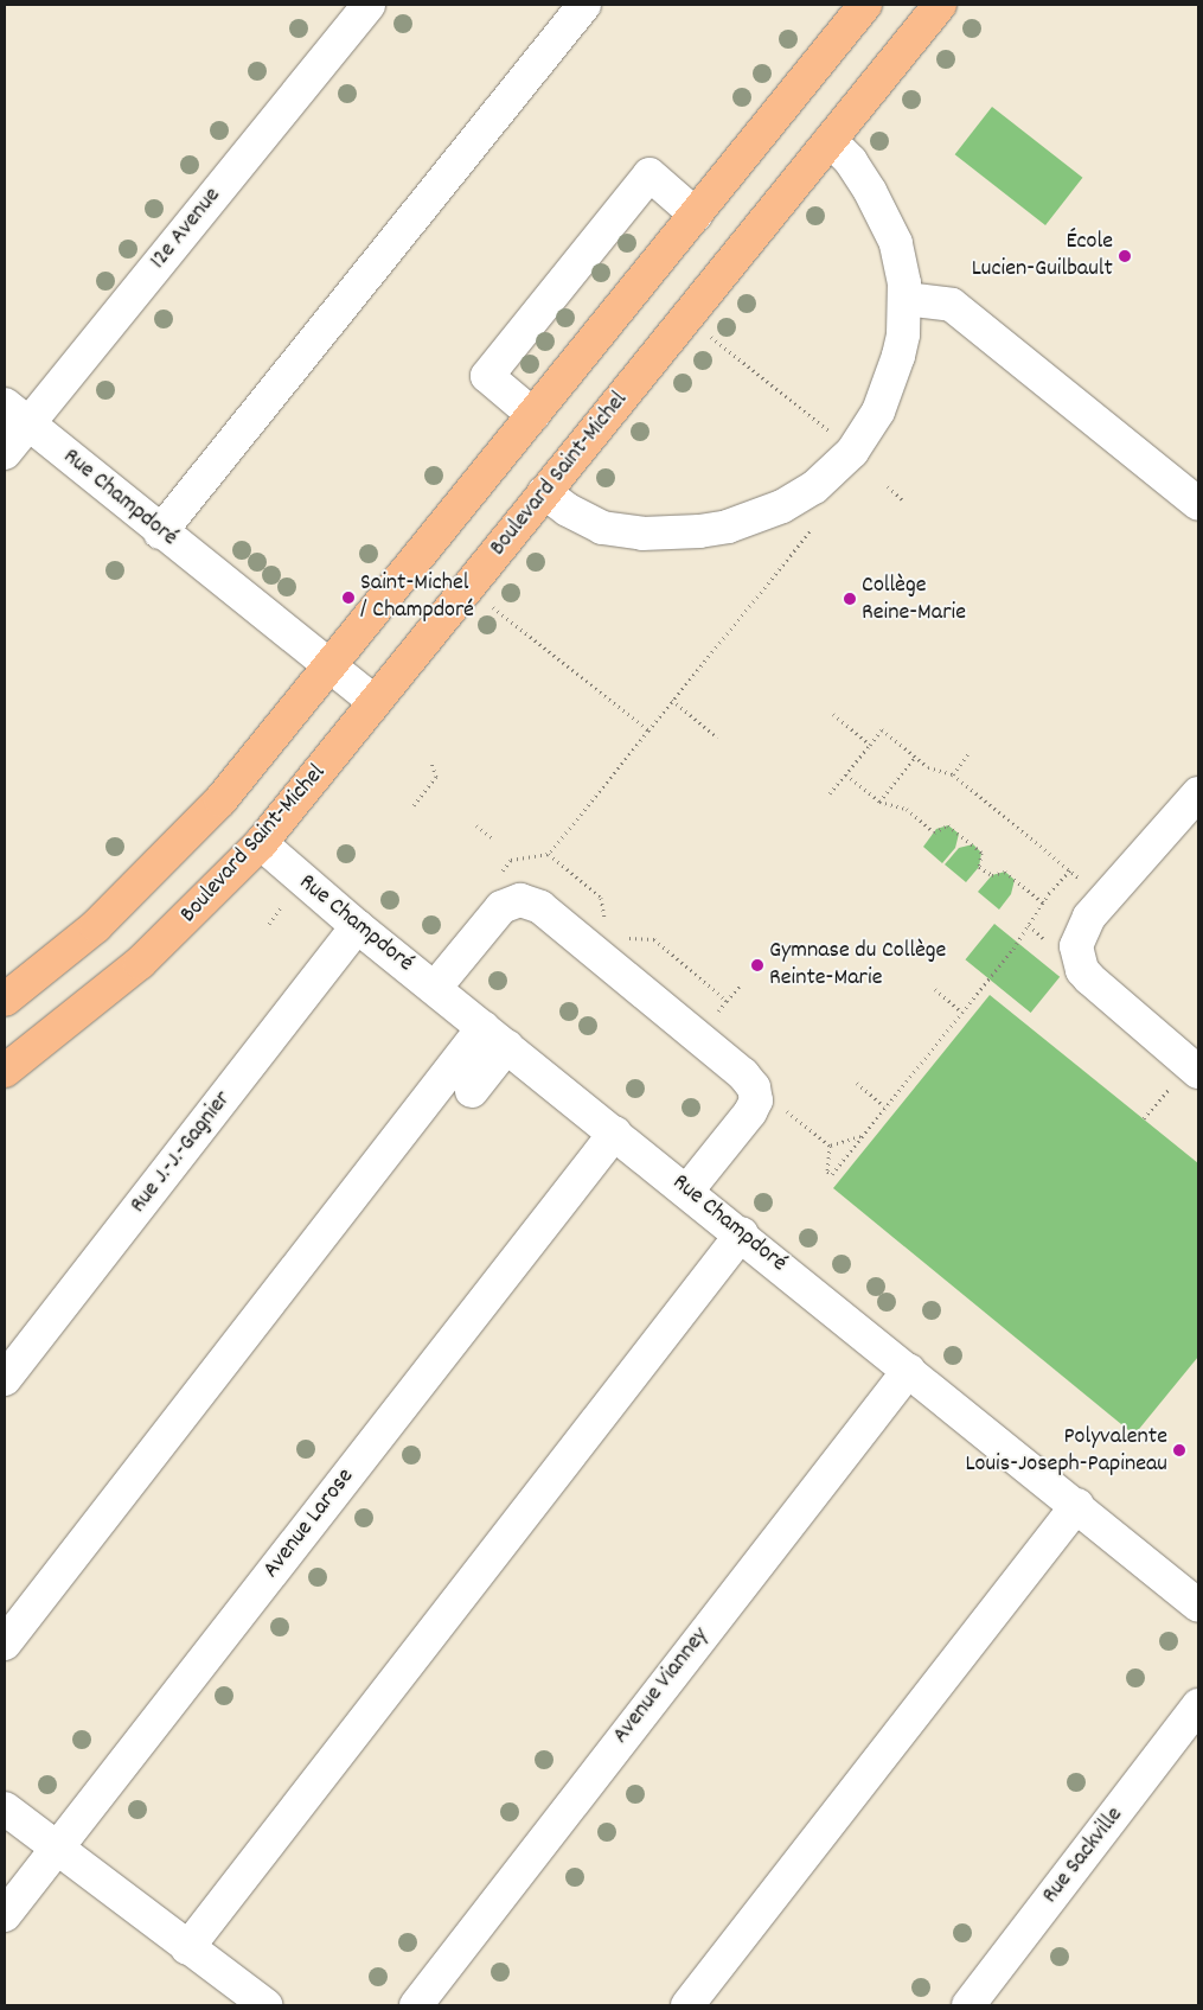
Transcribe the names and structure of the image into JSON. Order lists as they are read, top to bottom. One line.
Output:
{"streets":{"main road":["Boulevard Saint-Michel"],"street":["12e Avenue","Rue Champdoré","Rue J.-J.-Gagnier","Avenue Larose","Avenue Vianney","Rue Sackville"]},"crossings":[["12e Avenue","Rue Champdoré"],["Boulevard Saint-Michel","Rue Champdoré"],["Rue Champdoré","Rue J.-J.-Gagnier"],["Rue Champdoré","Avenue Larose"],["Rue Champdoré","Avenue Vianney"]],"places":["École Lucien-Guilbault","Saint-Michel / Champdoré","Collège Reine-Marie","Gymnase du Collège Reinte-Marie","Polyvalente Louis-Joseph-Papineau"]}
